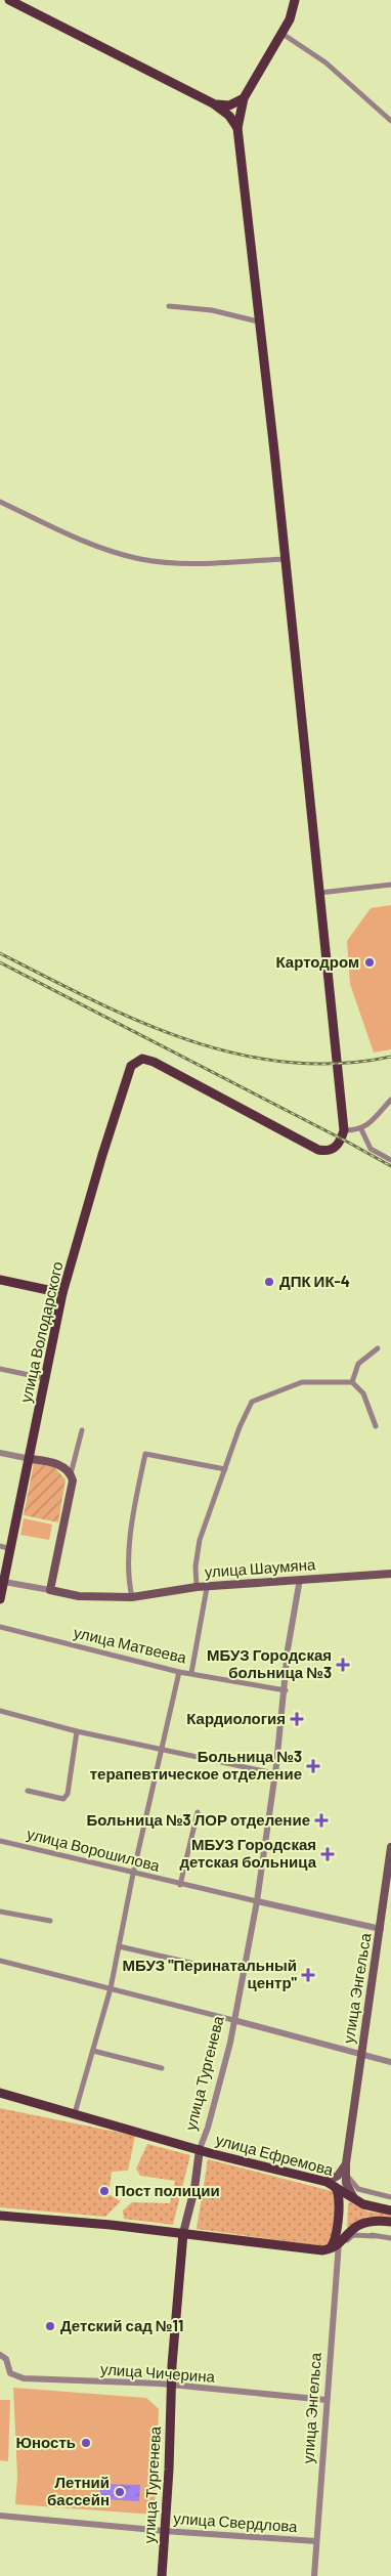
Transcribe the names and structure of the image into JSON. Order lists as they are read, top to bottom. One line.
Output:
{"streets":{"main road":["улица Володарского","улица Шаумяна","улица Энгельса","улица Тургенева","улица Ефремова"],"street":["улица Матвеева","улица Ворошилова","улица Чичерина","улица Свердлова"]},"crossings":[["улица Володарского","улица Шаумяна"],["улица Шаумяна","улица Тургенева"],["улица Матвеева","улица Тургенева"],["улица Ворошилова","улица Энгельса"],["улица Ворошилова","улица Тургенева"],["улица Энгельса","улица Ефремова"],["улица Энгельса","улица Чичерина"],["улица Энгельса","улица Свердлова"],["улица Тургенева","улица Ефремова"],["улица Тургенева","улица Чичерина"],["улица Тургенева","улица Свердлова"]],"places":{"other":["Картодром","ДПК ИК-4","Пост полиции","Детский сад №11","Юность","Летний бассейн"],"health":["МБУЗ Городская больница №3","Кардиология","Больница №3 терапевтическое отделение","Больница №3 ЛОР отделение","МБУЗ Городская детская больница","МБУЗ \"Перинатальный центр\""]}}
